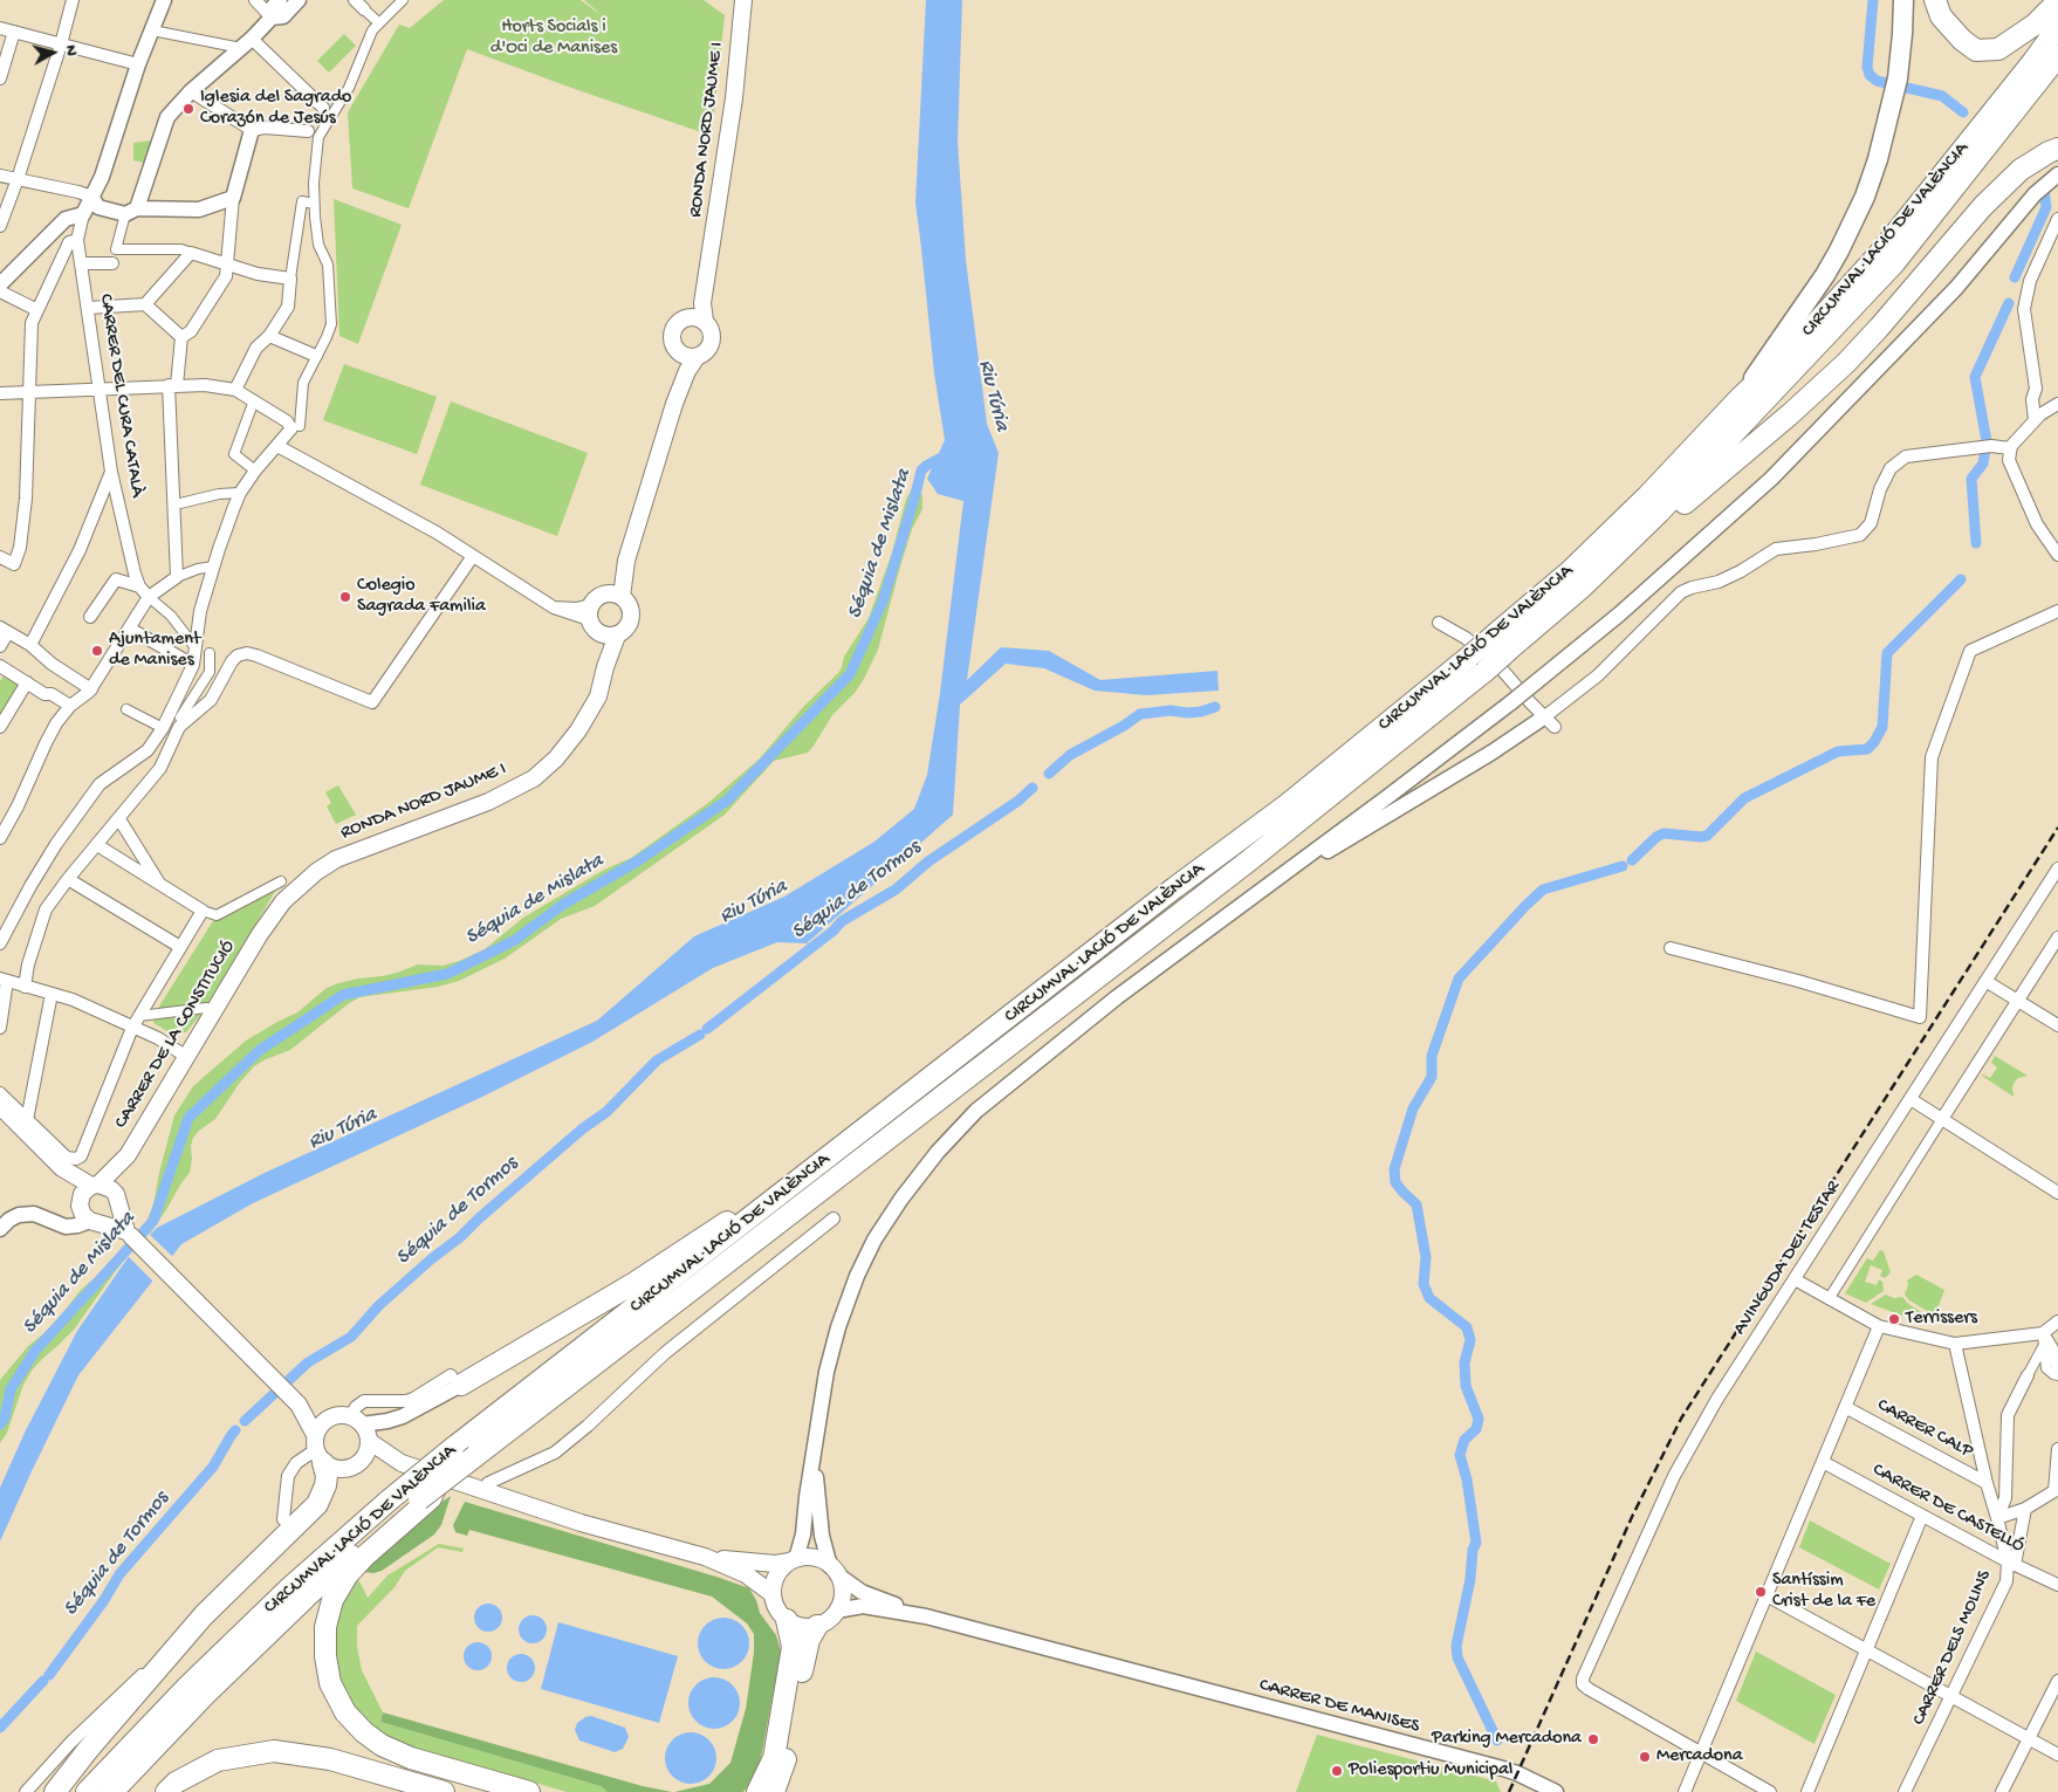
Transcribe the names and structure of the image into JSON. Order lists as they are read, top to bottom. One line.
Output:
{"streets":{"highway":["CIRCUMVAL·LACIÓ DE VALÈNCIA"],"main road":["RONDA NORD JAUME I","CARRER DE LA CONSTITUCIÓ"],"street":["CARRER DEL CURA CATALÀ","AVINGUDA DEL TESTAR","CARRER CALP","CARRER DE CASTELLÓ","CARRER DELS MOLINS","CARRER DE MANISES"]},"crossings":[["RONDA NORD JAUME I","CARRER DE LA CONSTITUCIÓ"],["CARRER CALP","CARRER DELS MOLINS"],["CARRER DE CASTELLÓ","CARRER DELS MOLINS"]],"water":["Riu Túria","Séquia de Mislata","Séquia de Tormos"],"parks":["Horts Socials i d'Oci de Manises"],"places":["Iglesia del Sagrado Corazón de Jesús","Colegio Sagrada Familia","Ajuntament de Manises","Terrissers","Santíssim Crist de la Fe","Parking Mercadona","Mercadona","Poliesportiu Municipal"],"north":"right"}
